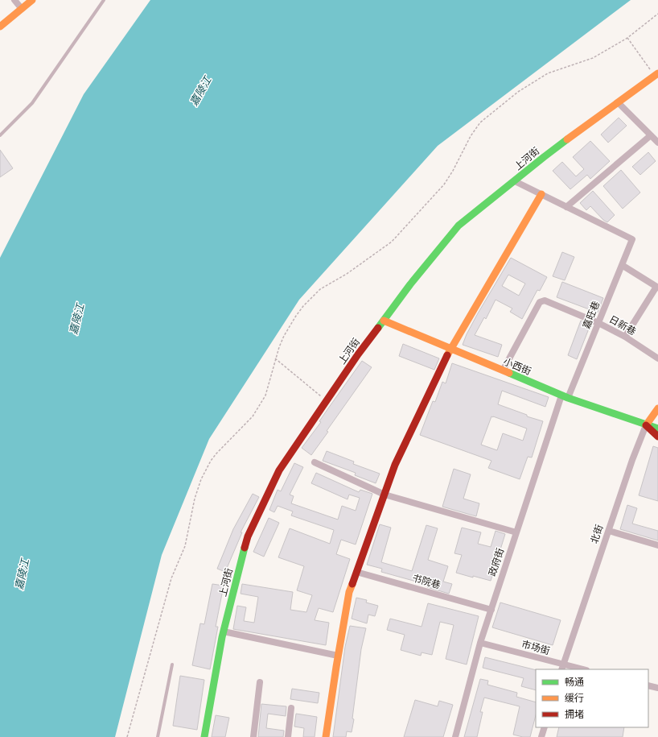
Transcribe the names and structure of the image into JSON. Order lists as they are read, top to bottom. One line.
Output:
{"streets":{"main road":["上河街","小西街","北街"],"street":["嘉旺巷","日新巷","政府街","书院巷","市场街"]},"crossings":[["上河街","小西街"],["嘉旺巷","日新巷"],["嘉旺巷","小西街"],["嘉旺巷","政府街"],["日新巷","小西街"],["小西街","北街"],["小西街","政府街"],["北街","市场街"],["政府街","书院巷"],["政府街","市场街"]],"water":["嘉陵江"],"legend":["畅通","缓行","拥堵"]}
